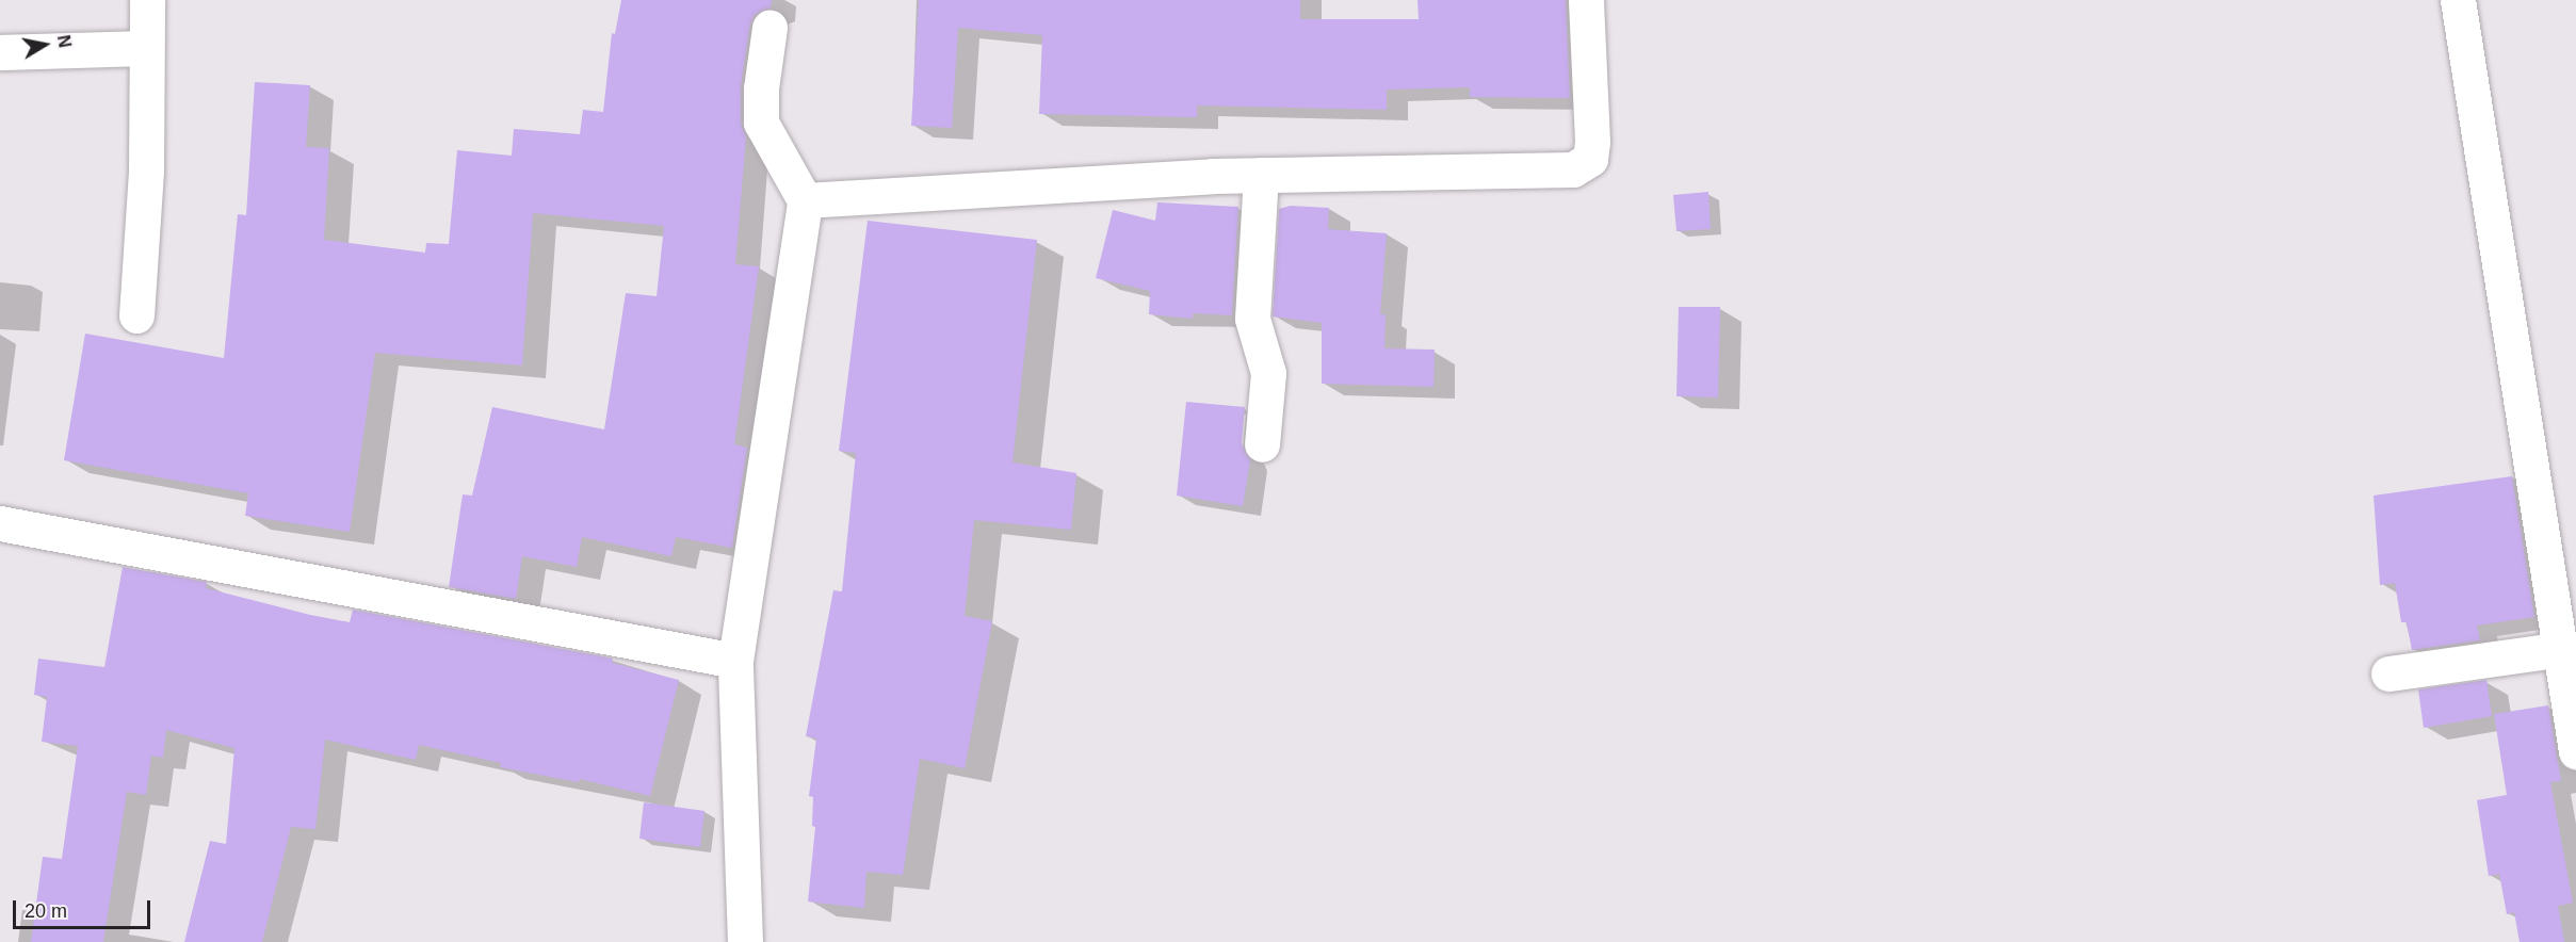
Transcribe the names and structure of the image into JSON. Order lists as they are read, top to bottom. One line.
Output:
{"scale_bar":"20 m","north":"right"}
